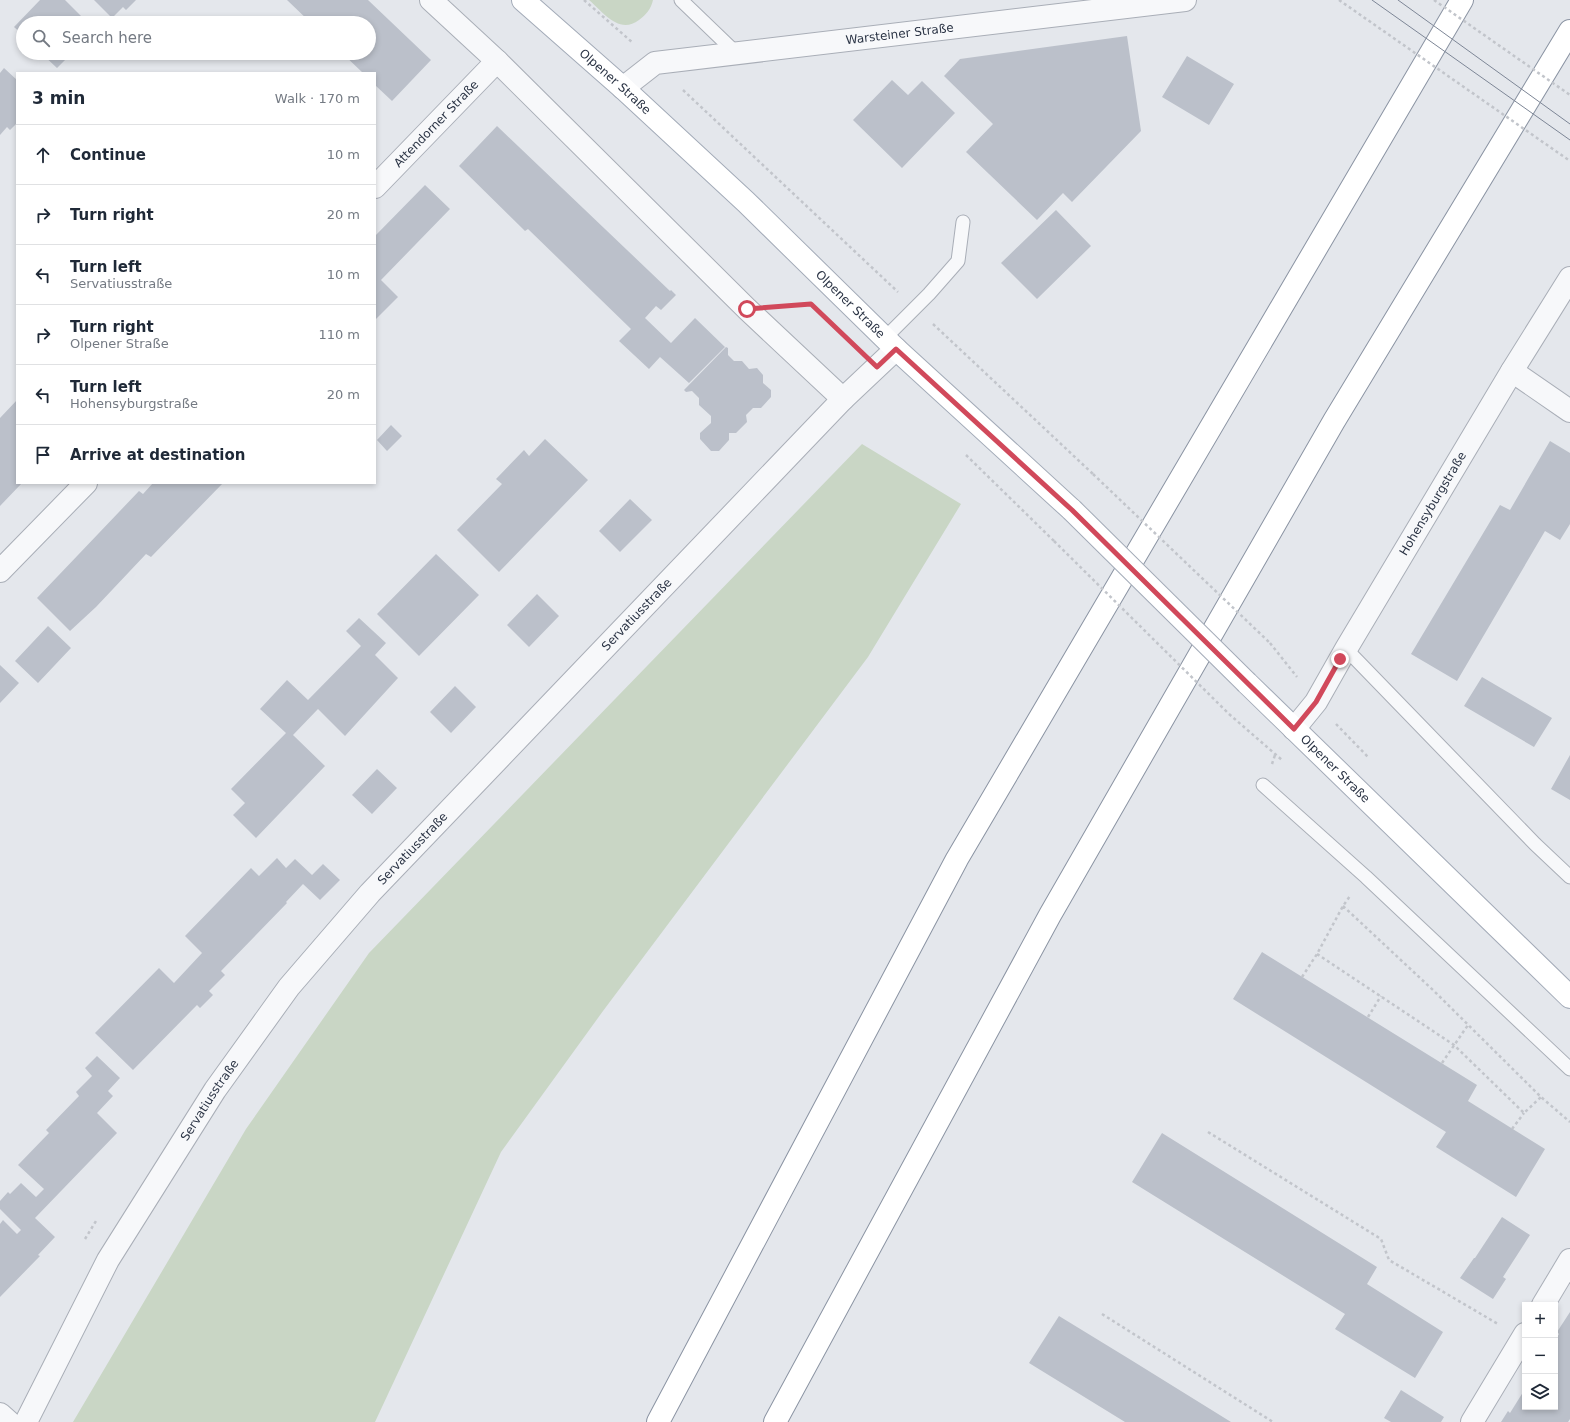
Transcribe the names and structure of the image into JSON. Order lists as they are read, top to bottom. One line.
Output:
{"streets":{"main road":["Olpener Straße"],"street":["Warsteiner Straße","Attendorner Straße","Hohensyburgstraße","Servatiusstraße"]},"crossings":[["Olpener Straße","Hohensyburgstraße"],["Olpener Straße","Servatiusstraße"]],"page":{"search":"Search here","heading":["3 min","Walk · 170 m"],"list":[["Continue","10 m"],["Turn right","20 m"],["Turn left","Servatiusstraße","10 m"],["Turn right","Olpener Straße","110 m"],["Turn left","Hohensyburgstraße","20 m"],"Arrive at destination"],"map_buttons":["+","−"]}}
